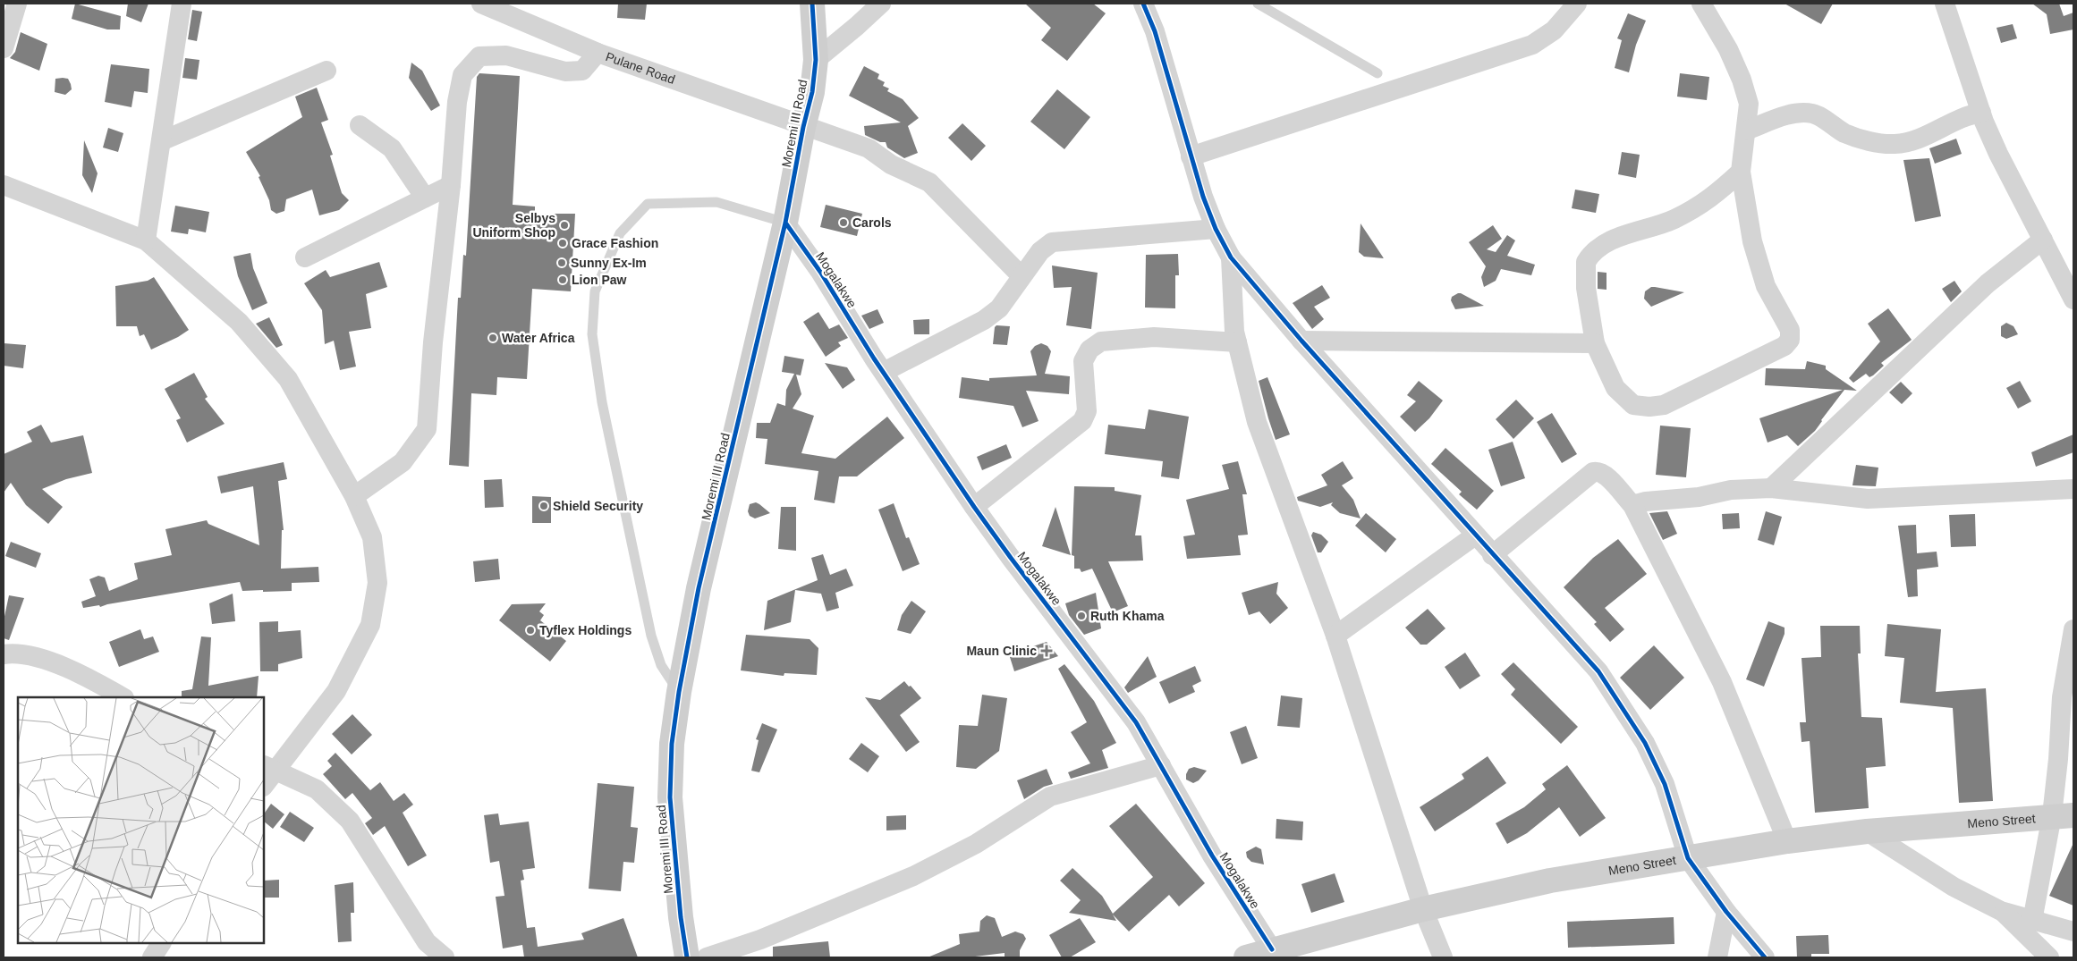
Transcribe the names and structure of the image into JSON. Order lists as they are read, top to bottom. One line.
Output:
{"streets":{"street":["Pulane Road","Moremi III Road","Mogalakwe","Meno Street"]},"crossings":[["Pulane Road","Moremi III Road"],["Moremi III Road","Mogalakwe"],["Mogalakwe","Meno Street"]],"places":{"other":["Carols","Selbys Uniform Shop","Grace Fashion","Sunny Ex-Im","Lion Paw","Water Africa","Shield Security","Ruth Khama","Tyflex Holdings"],"health":["Maun Clinic"]}}
